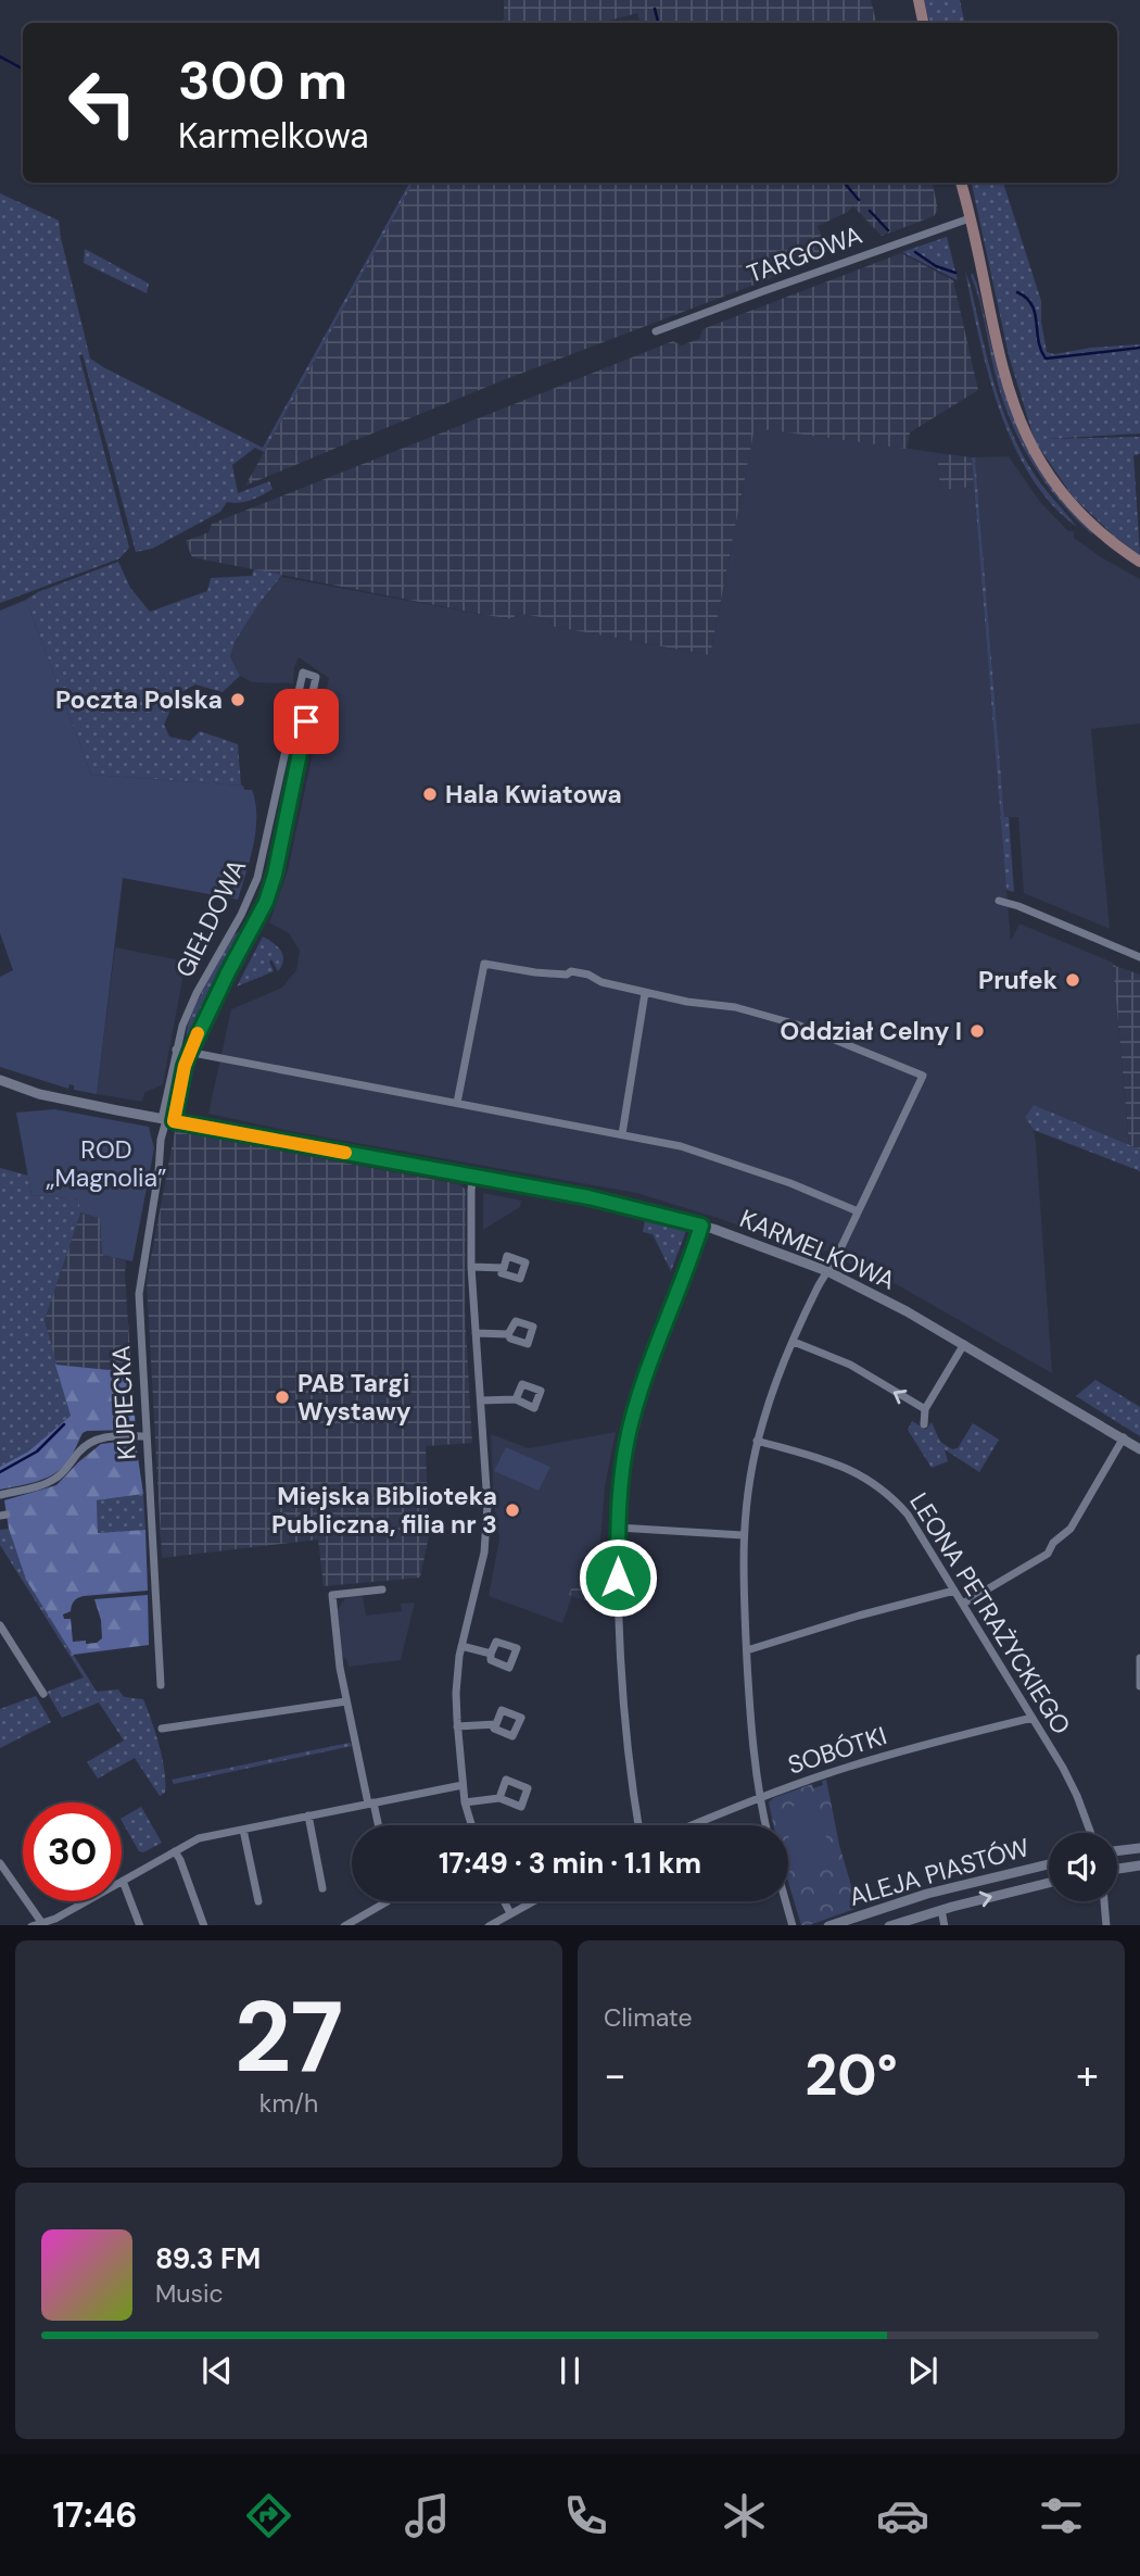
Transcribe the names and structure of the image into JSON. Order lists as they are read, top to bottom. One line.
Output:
{"streets":{"street":["TARGOWA","GIEŁDOWA","KARMELKOWA","KUPIECKA","LEONA PETRAŻYCKIEGO","SOBÓTKI","ALEJA PIASTÓW"]},"crossings":[["GIEŁDOWA","KARMELKOWA"],["GIEŁDOWA","KUPIECKA"],["KARMELKOWA","KUPIECKA"],["LEONA PETRAŻYCKIEGO","SOBÓTKI"]],"parks":["ROD „Magnolia”"],"places":["Poczta Polska","Hala Kwiatowa","Prufek","Oddział Celny I","PAB Targi Wystawy","Miejska Biblioteka Publiczna, filia nr 3"],"page":{"turn":["300 m","Karmelkowa"],"limit":"30","trip":"17:49 · 3 min · 1.1 km","tile":[["27","km/h"],"Climate"],"heat":["−","20°","+"],"song":["89.3 FM","Music"],"tabs":"17:46"}}
